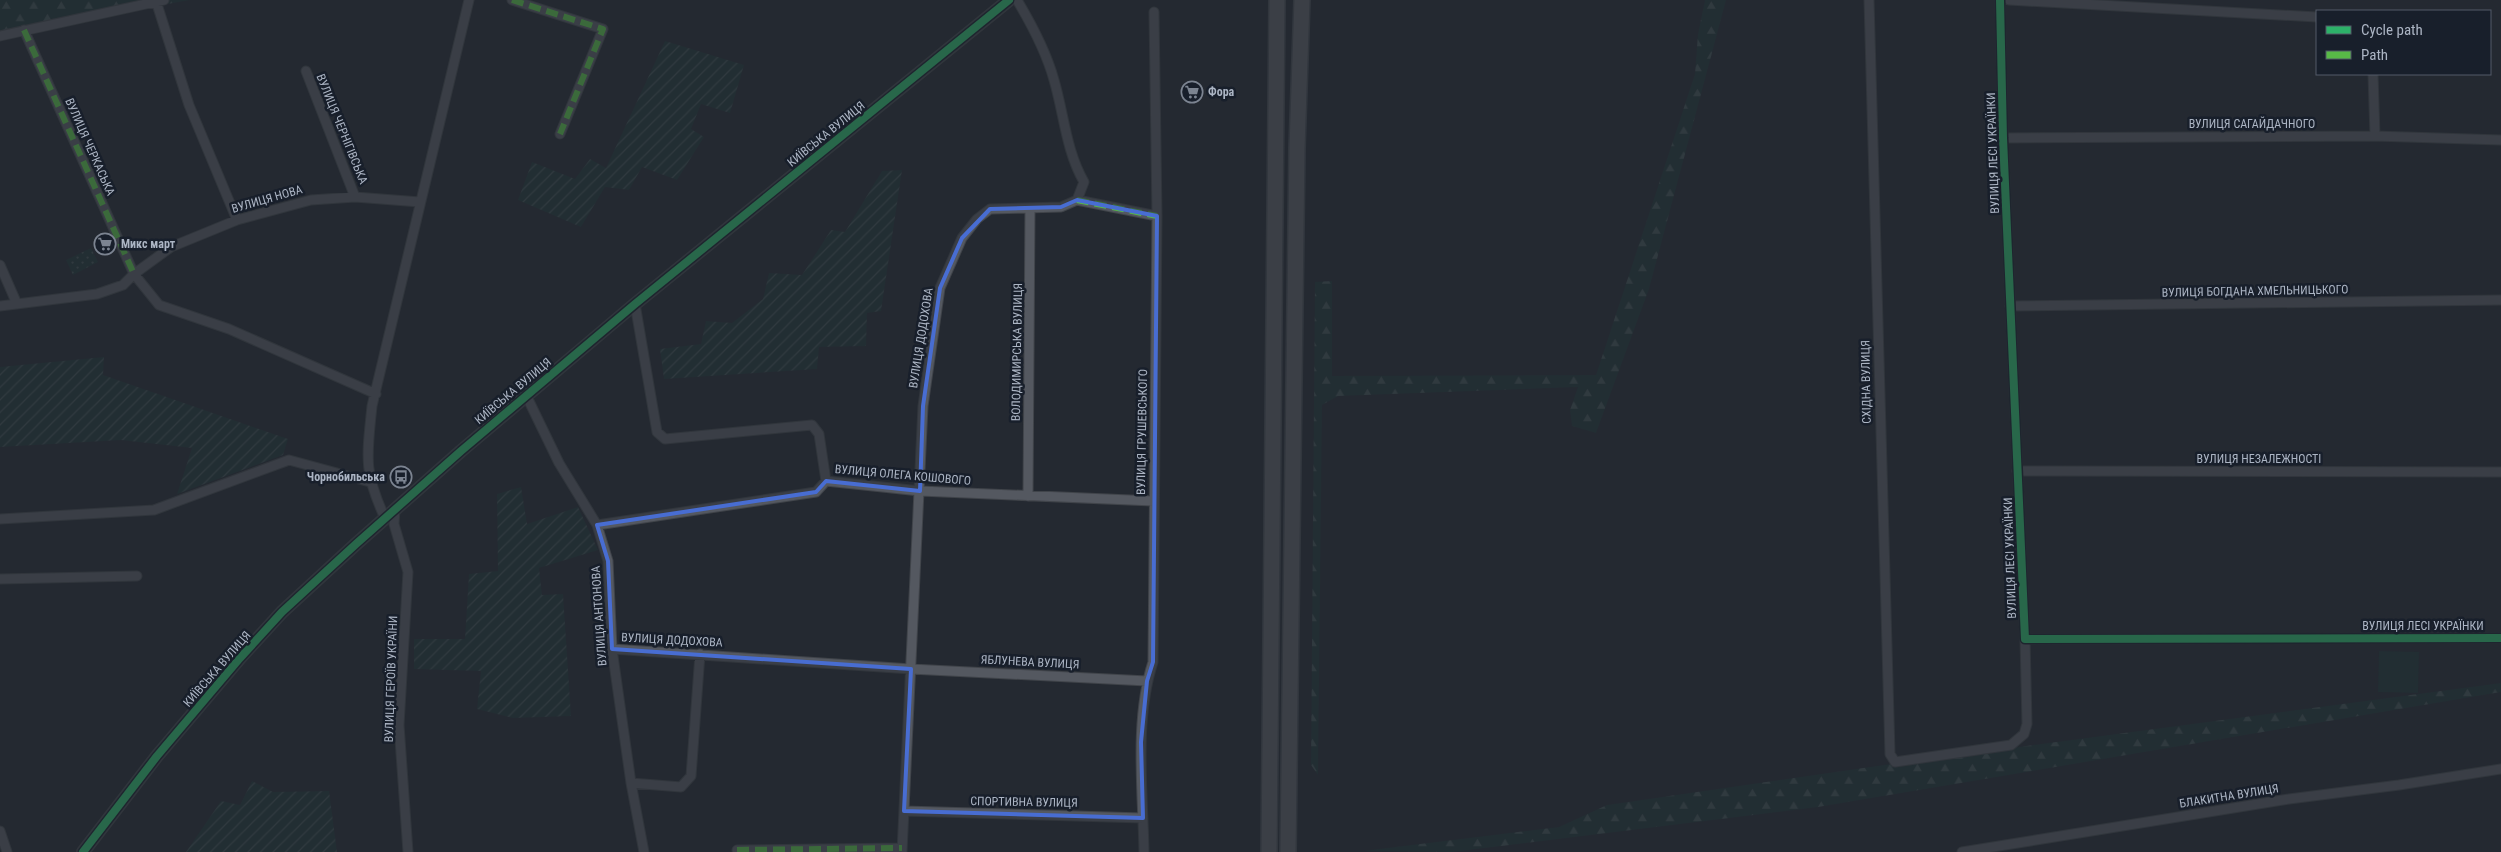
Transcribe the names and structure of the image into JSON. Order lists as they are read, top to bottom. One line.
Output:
{"streets":{"street":["ВУЛИЦЯ САГАЙДАЧНОГО","ВУЛИЦЯ ЧЕРНІГІВСЬКА","КИЇВСЬКА ВУЛИЦЯ","ВУЛИЦЯ ЧЕРКАСЬКА","ВУЛИЦЯ ЛЕСІ УКРАЇНКИ","ВУЛИЦЯ НОВА","ВУЛИЦЯ БОГДАНА ХМЕЛЬНИЦЬКОГО","ВУЛИЦЯ ДОДОХОВА","ВОЛОДИМИРСЬКА ВУЛИЦЯ","СХІДНА ВУЛИЦЯ","ВУЛИЦЯ ГРУШЕВСЬКОГО","ВУЛИЦЯ НЕЗАЛЕЖНОСТІ","ВУЛИЦЯ ОЛЕГА КОШОВОГО","ВУЛИЦЯ АНТОНОВА","ЯБЛУНЕВА ВУЛИЦЯ","ВУЛИЦЯ ГЕРОЇВ УКРАЇНИ","БЛАКИТНА ВУЛИЦЯ","СПОРТИВНА ВУЛИЦЯ"]},"crossings":[["ВУЛИЦЯ САГАЙДАЧНОГО","ВУЛИЦЯ ЛЕСІ УКРАЇНКИ"],["ВУЛИЦЯ ЧЕРНІГІВСЬКА","ВУЛИЦЯ НОВА"],["КИЇВСЬКА ВУЛИЦЯ","ВУЛИЦЯ АНТОНОВА"],["КИЇВСЬКА ВУЛИЦЯ","ВУЛИЦЯ ГЕРОЇВ УКРАЇНИ"],["ВУЛИЦЯ ЧЕРКАСЬКА","ВУЛИЦЯ НОВА"],["ВУЛИЦЯ ЛЕСІ УКРАЇНКИ","ВУЛИЦЯ БОГДАНА ХМЕЛЬНИЦЬКОГО"],["ВУЛИЦЯ ЛЕСІ УКРАЇНКИ","СХІДНА ВУЛИЦЯ"],["ВУЛИЦЯ ЛЕСІ УКРАЇНКИ","ВУЛИЦЯ НЕЗАЛЕЖНОСТІ"],["ВУЛИЦЯ ДОДОХОВА","ВОЛОДИМИРСЬКА ВУЛИЦЯ"],["ВУЛИЦЯ ДОДОХОВА","ВУЛИЦЯ ОЛЕГА КОШОВОГО"],["ВУЛИЦЯ ДОДОХОВА","ВУЛИЦЯ АНТОНОВА"],["ВУЛИЦЯ ДОДОХОВА","ЯБЛУНЕВА ВУЛИЦЯ"],["ВУЛИЦЯ ДОДОХОВА","СПОРТИВНА ВУЛИЦЯ"],["ВОЛОДИМИРСЬКА ВУЛИЦЯ","ВУЛИЦЯ ОЛЕГА КОШОВОГО"],["ВУЛИЦЯ ГРУШЕВСЬКОГО","ВУЛИЦЯ ОЛЕГА КОШОВОГО"],["ВУЛИЦЯ ГРУШЕВСЬКОГО","ЯБЛУНЕВА ВУЛИЦЯ"],["ВУЛИЦЯ ГРУШЕВСЬКОГО","СПОРТИВНА ВУЛИЦЯ"],["ВУЛИЦЯ ОЛЕГА КОШОВОГО","ВУЛИЦЯ АНТОНОВА"]],"places":{"supermarket":["Фора","Микс март"],"bus stop":["Чорнобильська"]},"legend":["Cycle path","Path"]}
